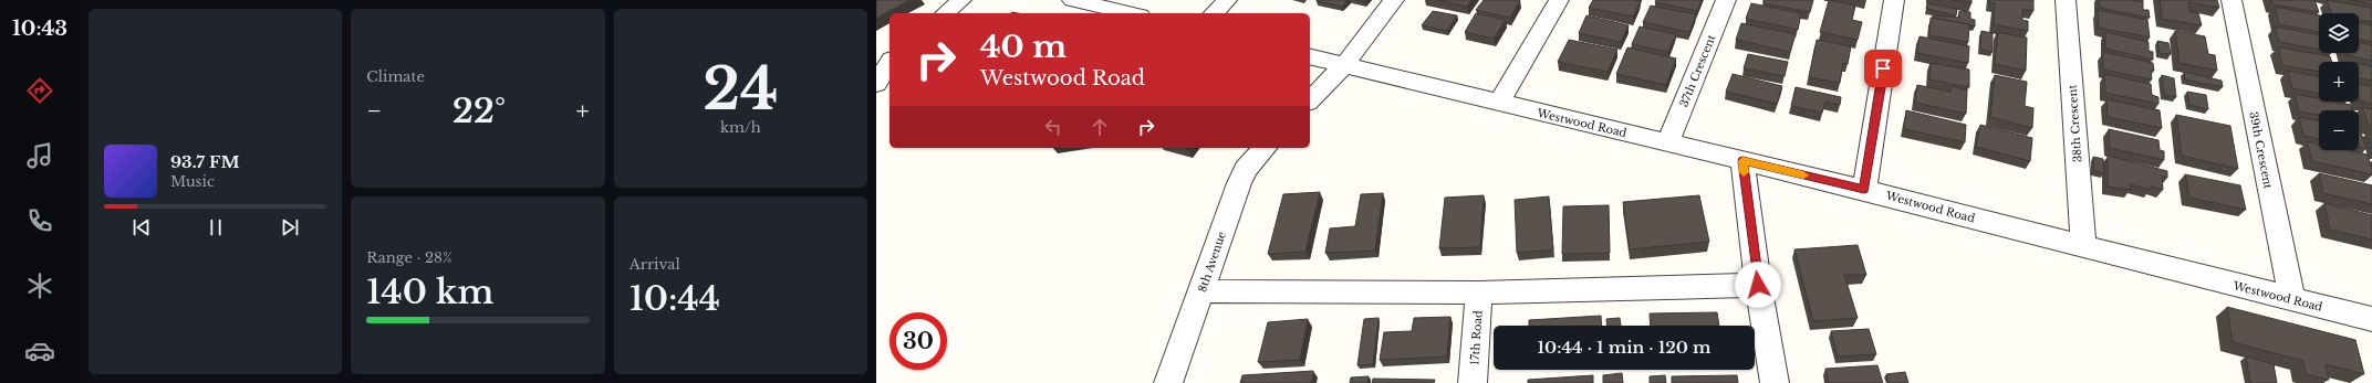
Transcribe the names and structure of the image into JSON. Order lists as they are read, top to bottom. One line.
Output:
{"streets":{"street":["37th Crescent","Westwood Road","38th Crescent","39th Crescent","8th Avenue","17th Road"]},"crossings":[["37th Crescent","Westwood Road"],["Westwood Road","38th Crescent"],["Westwood Road","39th Crescent"]],"page":{"tabs":"10:43","tile":["Climate",["24","km/h"],["Range · 28%","140 km"],["Arrival","10:44"]],"map_buttons":["+","−"],"turn":["40 m","Westwood Road"],"heat":["−","22°","+"],"song":["93.7 FM","Music"],"limit":"30","trip":"10:44 · 1 min · 120 m"}}
